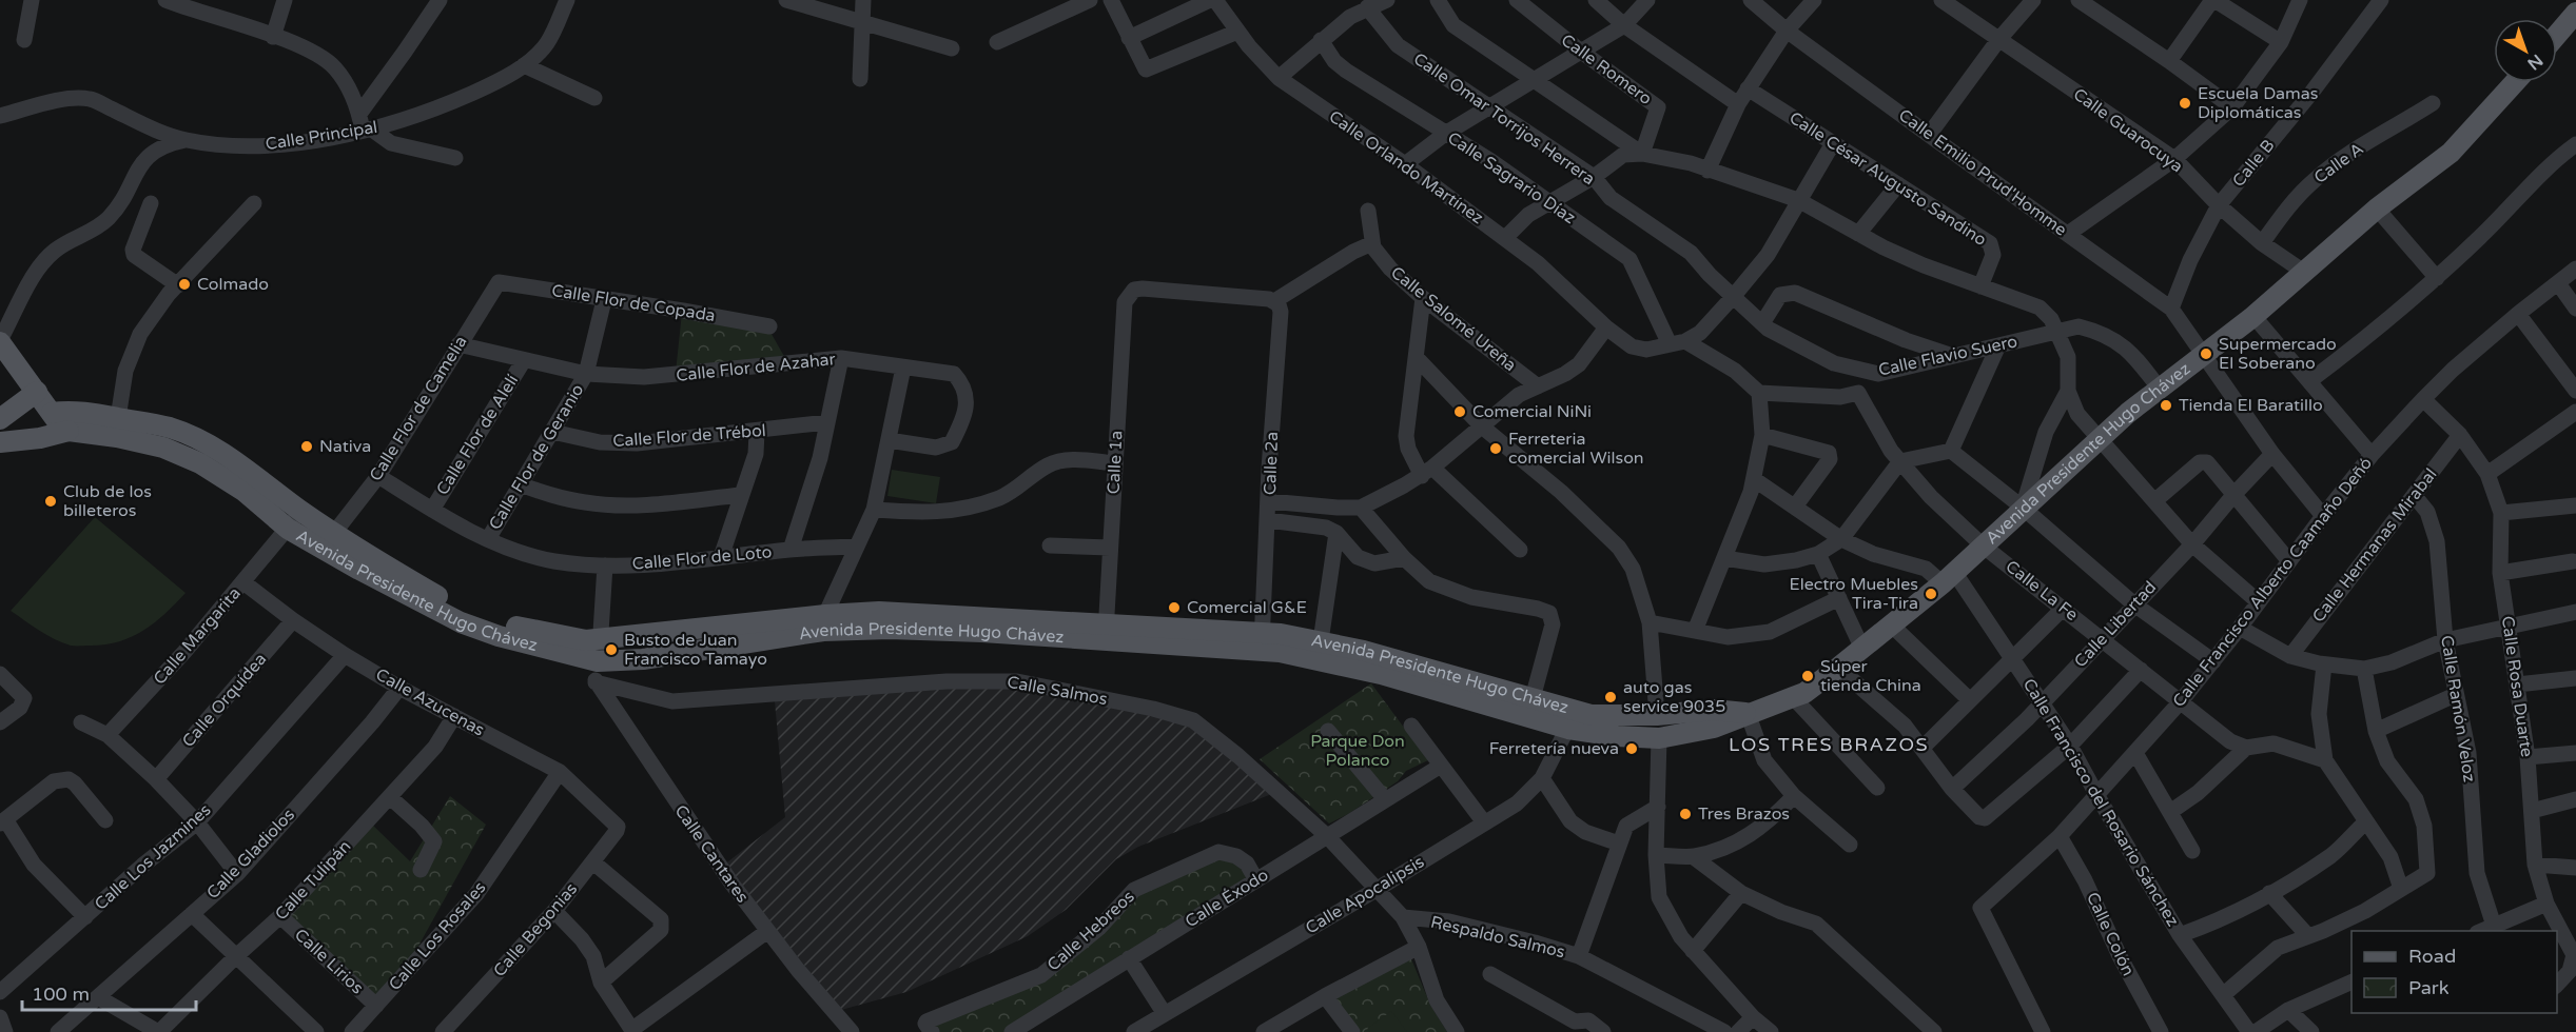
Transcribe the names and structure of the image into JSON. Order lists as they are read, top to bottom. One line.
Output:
{"streets":{"main road":["Avenida Presidente Hugo Chávez"],"street":["Calle Romero","Calle Omar Torrijos Herrera","Calle Guarocuya","Calle Principal","Calle B","Calle A","Calle Orlando Martínez","Calle Emilio Prud'Homme","Calle Sagrario Díaz","Calle César Augusto Sandino","Calle Flor de Copada","Calle Salomé Ureña","Calle Flavio Suero","Calle Flor de Azahar","Calle Flor de Camelia","Calle Flor de Alelí","Calle Flor de Trébol","Calle Flor de Geranio","Calle 1a","Calle 2a","Calle Hermanas Mirabal","Calle Flor de Loto","Calle Francisco Alberto Caamaño Deñó","Calle La Fe","Calle Libertad","Calle Margarita","Calle Rosa Duarte","Calle Salmos","Calle Orquídea","Calle Azucenas","Calle Ramón Veloz","Calle Francisco del Rosario Sánchez","Calle Gladiolos","Calle Cantares","Calle Los Jazmines","Calle Tulipán","Calle Apocalipsis","Calle Éxodo","Calle Begonias","Calle Hebreos","Calle Colón","Calle Los Rosales","Respaldo Salmos","Calle Lirios"]},"crossings":[["Calle Omar Torrijos Herrera","Calle Flavio Suero"],["Calle Guarocuya","Calle B"],["Calle Guarocuya","Calle A"],["Calle Guarocuya","Avenida Presidente Hugo Chávez"],["Calle B","Calle Emilio Prud'Homme"],["Calle Orlando Martínez","Calle Sagrario Díaz"],["Calle Emilio Prud'Homme","Avenida Presidente Hugo Chávez"],["Calle Emilio Prud'Homme","Calle Francisco Alberto Caamaño Deñó"],["Calle Emilio Prud'Homme","Calle Libertad"],["Calle Flor de Copada","Calle Flor de Camelia"],["Calle Flor de Copada","Calle Flor de Geranio"],["Calle Flavio Suero","Avenida Presidente Hugo Chávez"],["Calle Flor de Azahar","Calle Flor de Camelia"],["Calle Flor de Azahar","Calle Flor de Alelí"],["Calle Flor de Azahar","Calle Flor de Geranio"],["Calle Flor de Camelia","Avenida Presidente Hugo Chávez"],["Calle Flor de Camelia","Calle Flor de Loto"],["Calle Flor de Alelí","Calle Flor de Loto"],["Calle Flor de Trébol","Calle Flor de Geranio"],["Avenida Presidente Hugo Chávez","Calle 1a"],["Avenida Presidente Hugo Chávez","Calle 2a"],["Avenida Presidente Hugo Chávez","Calle La Fe"],["Avenida Presidente Hugo Chávez","Calle Margarita"],["Avenida Presidente Hugo Chávez","Calle Salmos"],["Avenida Presidente Hugo Chávez","Calle Francisco del Rosario Sánchez"],["Avenida Presidente Hugo Chávez","Calle Cantares"],["Avenida Presidente Hugo Chávez","Calle Apocalipsis"],["Calle Flor de Geranio","Calle Flor de Loto"],["Calle 1a","Calle 2a"],["Calle Hermanas Mirabal","Calle Rosa Duarte"],["Calle Hermanas Mirabal","Calle Ramón Veloz"],["Calle Francisco Alberto Caamaño Deñó","Calle La Fe"],["Calle Francisco Alberto Caamaño Deñó","Calle Rosa Duarte"],["Calle Francisco Alberto Caamaño Deñó","Calle Francisco del Rosario Sánchez"],["Calle Francisco Alberto Caamaño Deñó","Calle Colón"],["Calle La Fe","Calle Libertad"],["Calle Libertad","Calle Francisco del Rosario Sánchez"],["Calle Margarita","Calle Azucenas"],["Calle Salmos","Calle Cantares"],["Calle Salmos","Calle Apocalipsis"],["Calle Salmos","Calle Éxodo"],["Calle Salmos","Respaldo Salmos"],["Calle Orquídea","Calle Azucenas"],["Calle Azucenas","Calle Gladiolos"],["Calle Azucenas","Calle Los Jazmines"],["Calle Azucenas","Calle Tulipán"],["Calle Azucenas","Calle Begonias"],["Calle Azucenas","Calle Los Rosales"],["Calle Tulipán","Calle Lirios"],["Calle Éxodo","Calle Hebreos"],["Calle Los Rosales","Calle Lirios"]],"districts":["LOS TRES BRAZOS"],"parks":["Parque Don Polanco"],"places":["Escuela Damas Diplomáticas","Colmado","Supermercado El Soberano","Tienda El Baratillo","Comercial NiNi","Nativa","Ferreteria comercial Wilson","Club de los billeteros","Electro Muebles Tira-Tira","Comercial G&E","Busto de Juan Francisco Tamayo","Súper tienda China","auto gas service 9035","Ferretería nueva","Tres Brazos"],"legend":["Road","Park"],"scale_bar":"100 m","north":"bottom right"}
